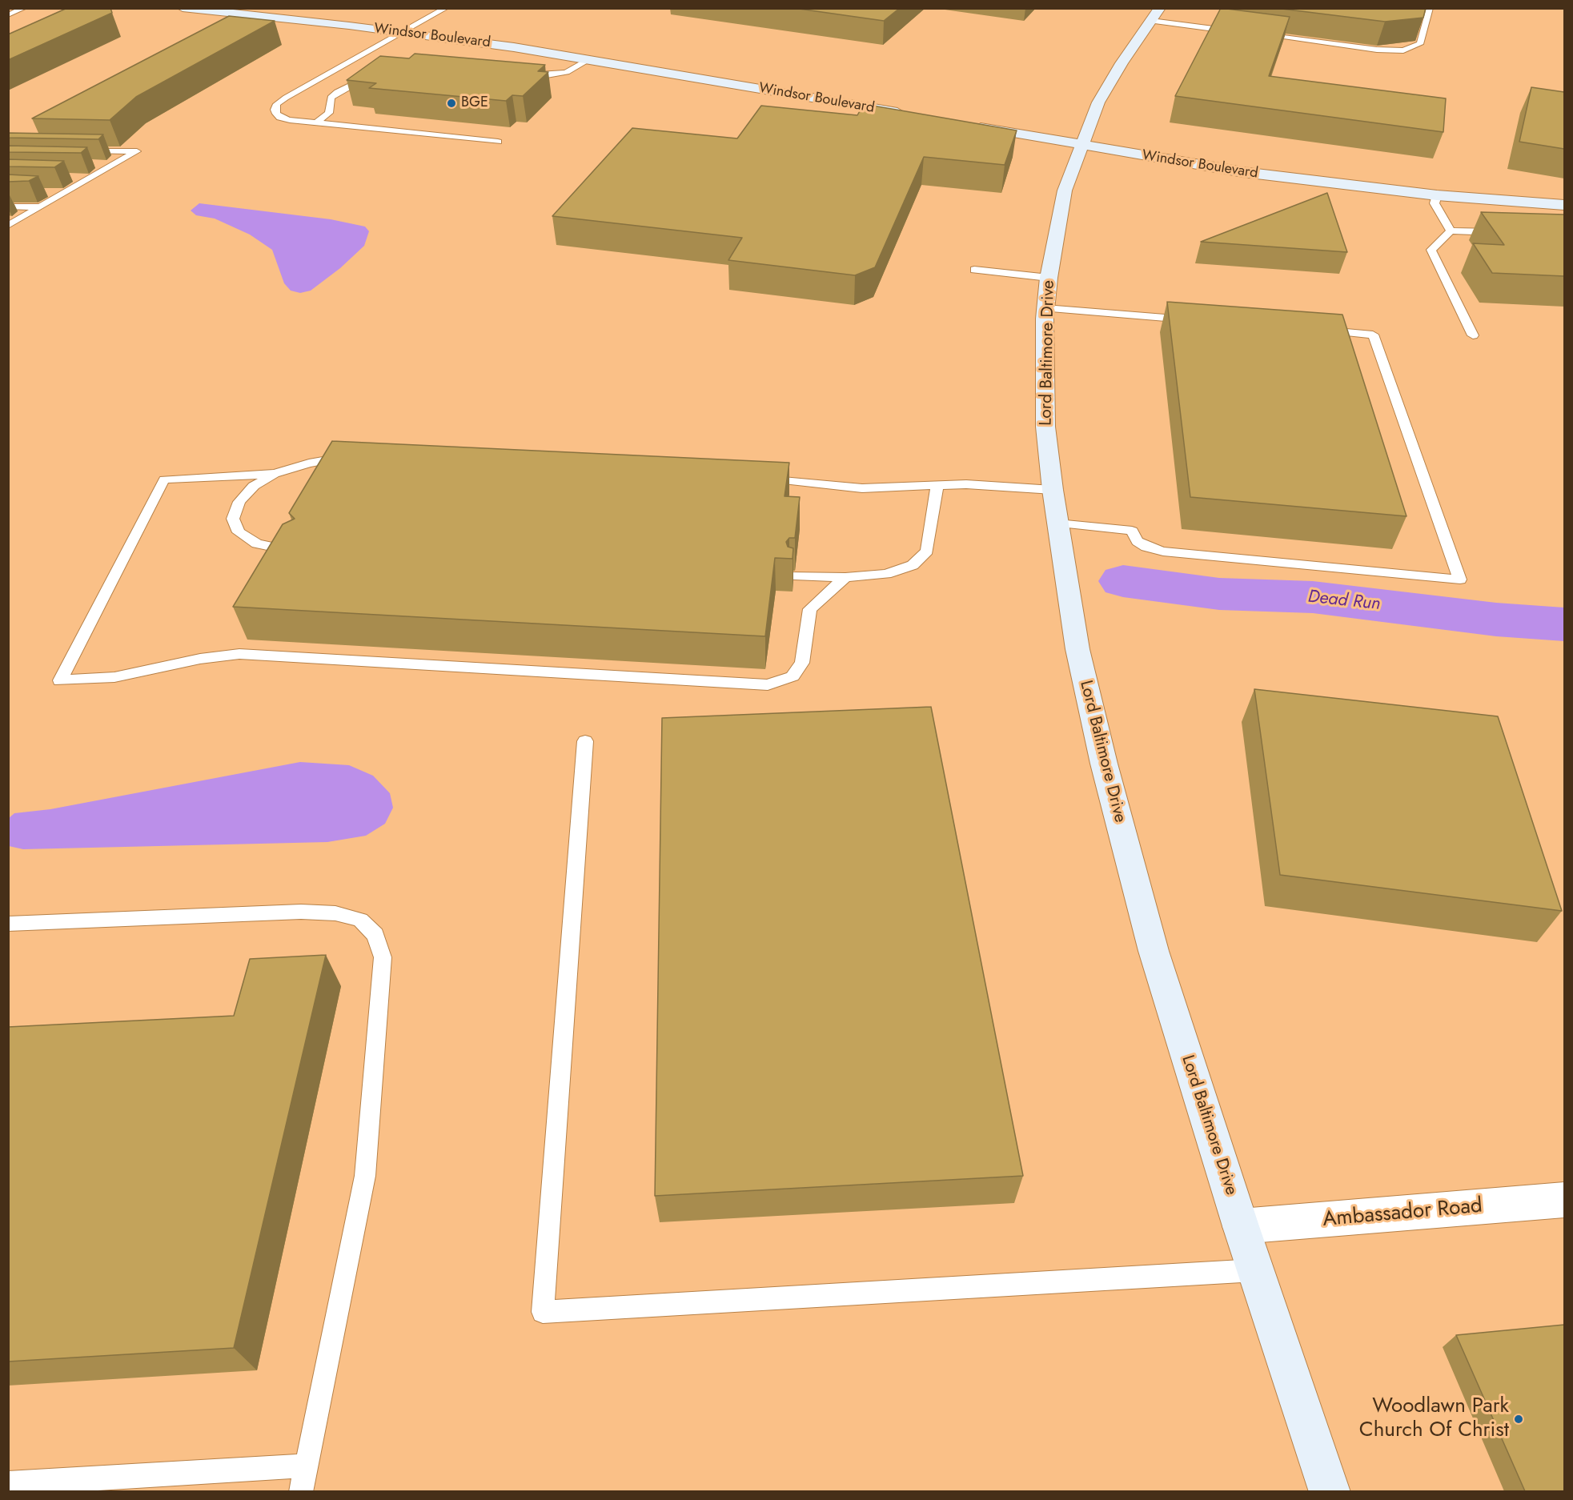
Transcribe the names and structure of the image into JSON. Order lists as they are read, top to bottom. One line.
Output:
{"streets":{"main road":["Windsor Boulevard","Lord Baltimore Drive"],"street":["Ambassador Road"]},"crossings":[["Windsor Boulevard","Lord Baltimore Drive"],["Lord Baltimore Drive","Ambassador Road"]],"water":["Dead Run"],"places":["BGE","Woodlawn Park Church Of Christ"]}
